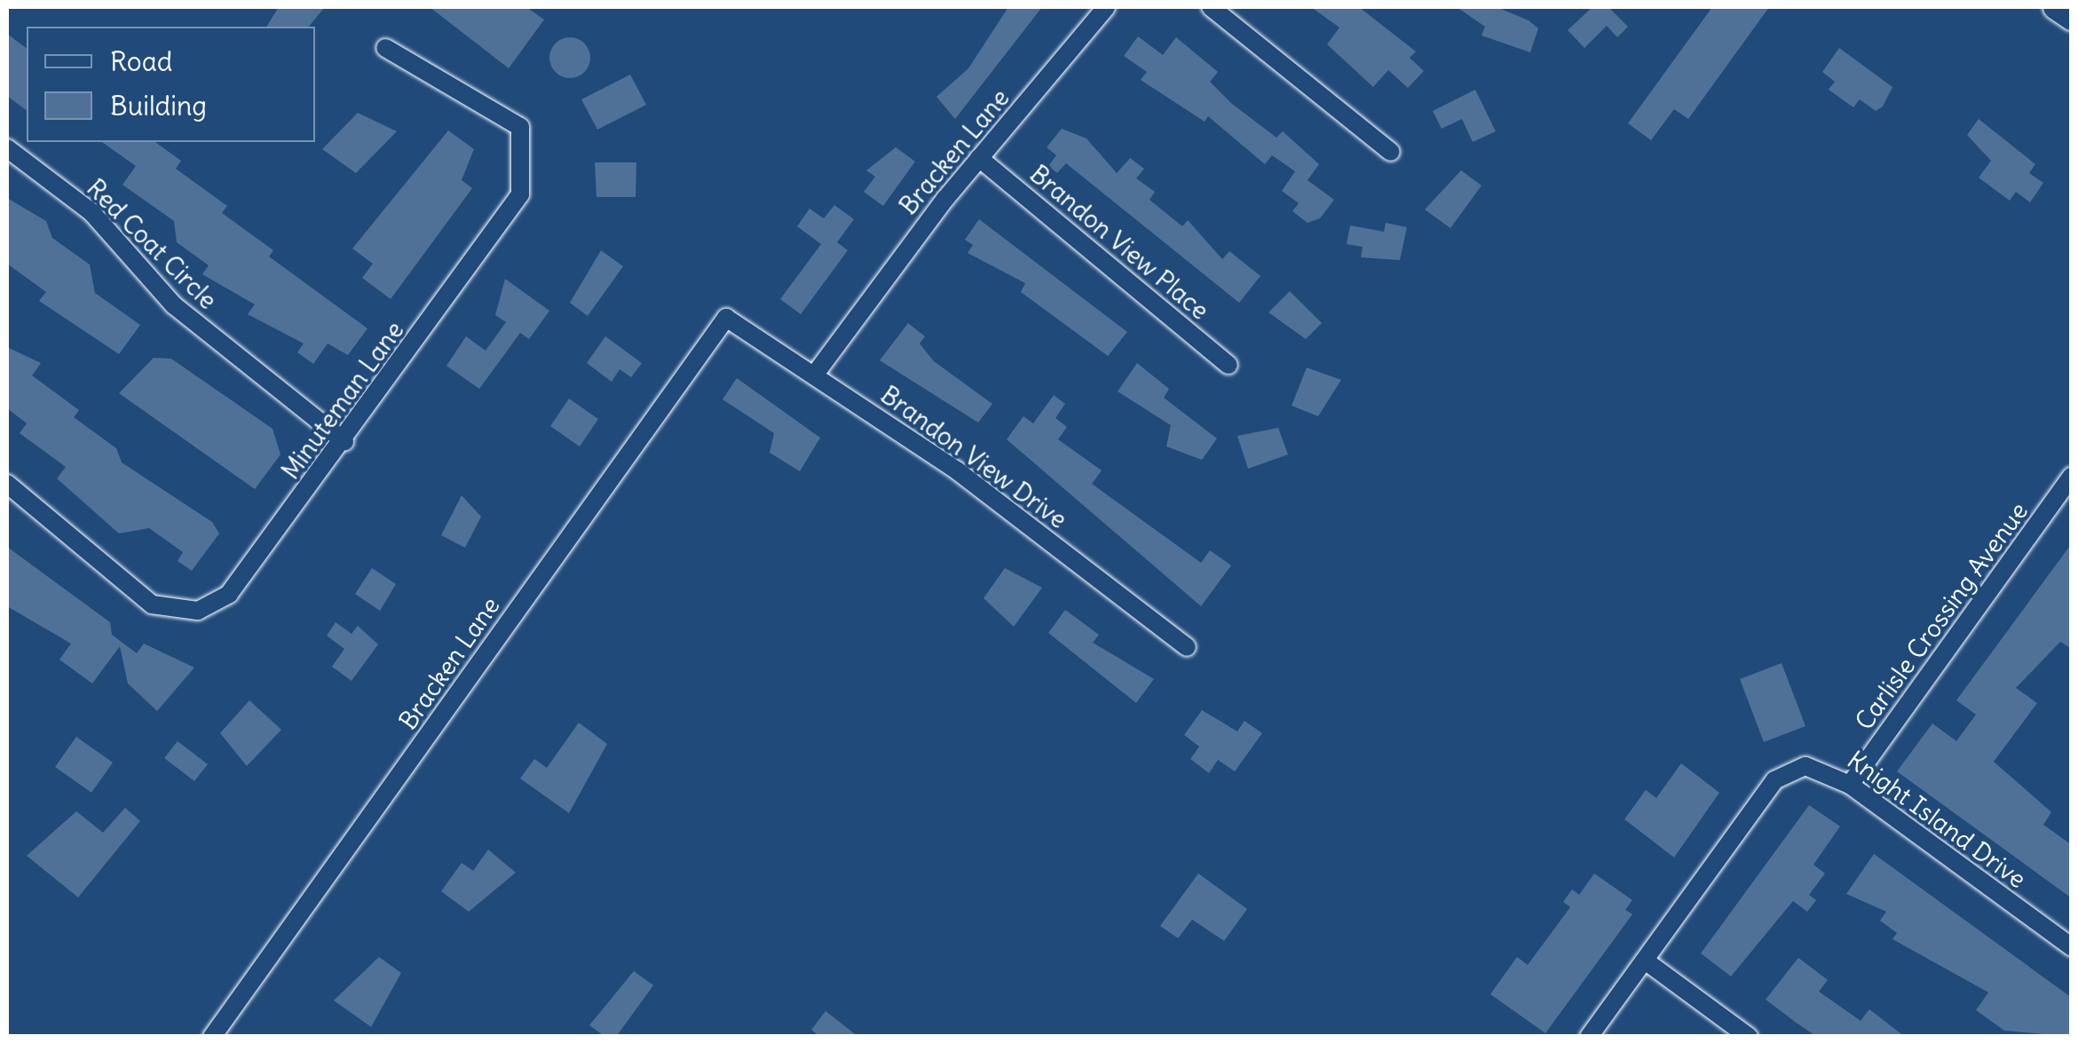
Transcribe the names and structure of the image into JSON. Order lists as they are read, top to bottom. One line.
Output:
{"streets":{"street":["Bracken Lane","Brandon View Place","Red Coat Circle","Minuteman Lane","Brandon View Drive","Carlisle Crossing Avenue","Knight Island Drive"]},"crossings":[["Bracken Lane","Brandon View Place"],["Bracken Lane","Brandon View Drive"],["Red Coat Circle","Minuteman Lane"],["Carlisle Crossing Avenue","Knight Island Drive"]],"legend":["Road","Building"]}
